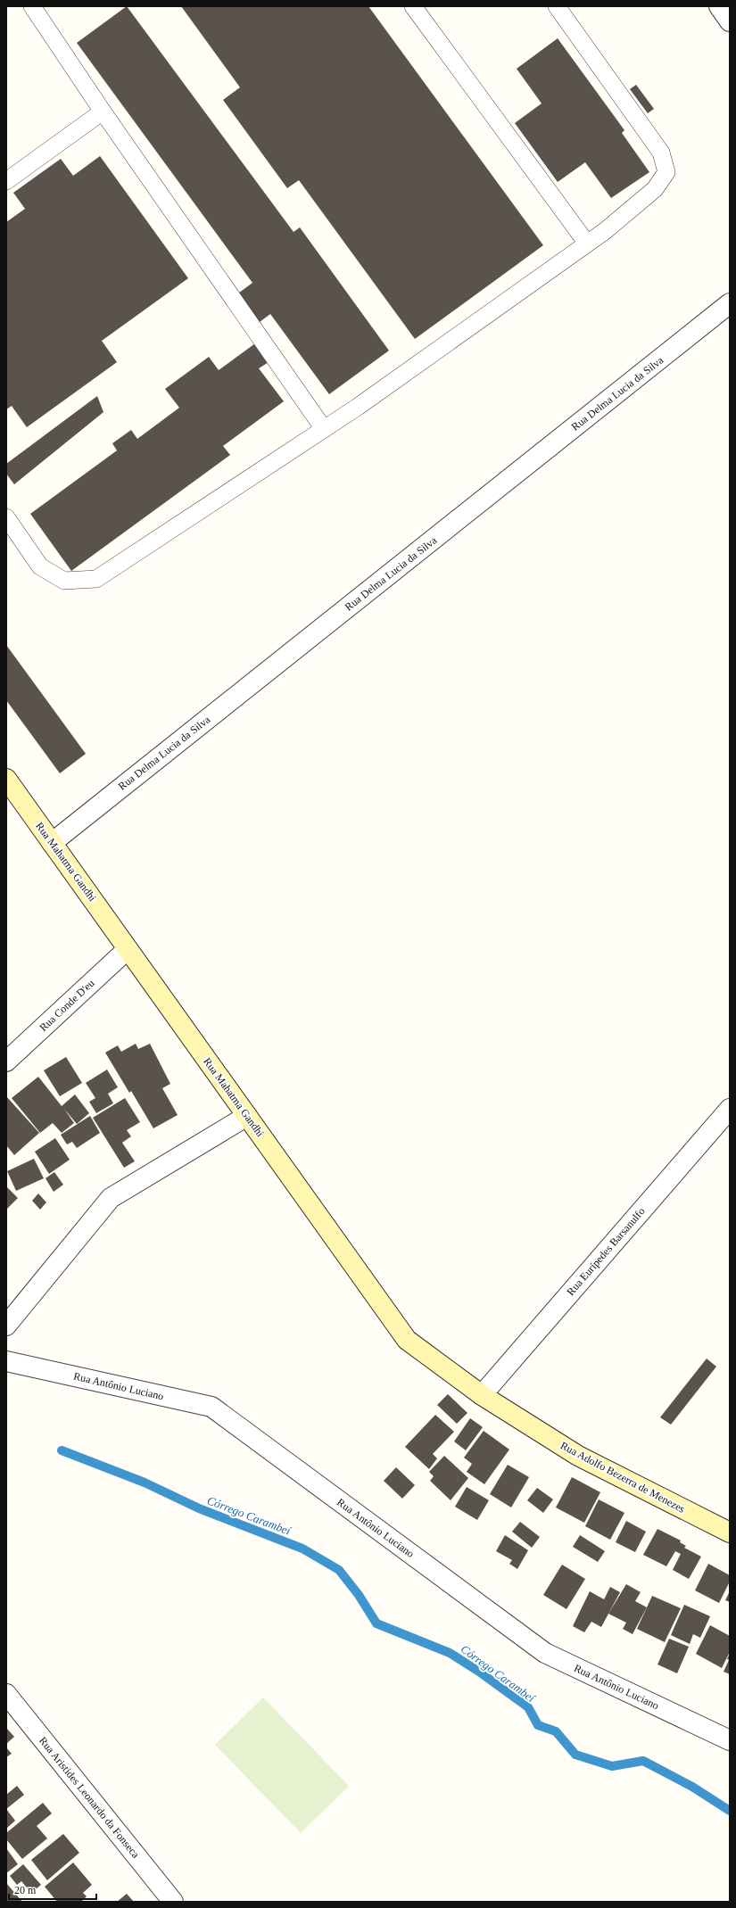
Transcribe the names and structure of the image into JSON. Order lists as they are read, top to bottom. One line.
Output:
{"streets":{"street":["Rua Delma Lucia da Silva","Rua Mahatma Gandhi","Rua Conde D'eu","Rua Eurípedes Barsanulfo","Rua Antônio Luciano","Rua Adolfo Bezerra de Menezes","Rua Aristides Leonardo da Fonseca"]},"crossings":[["Rua Delma Lucia da Silva","Rua Mahatma Gandhi"],["Rua Mahatma Gandhi","Rua Conde D'eu"],["Rua Mahatma Gandhi","Rua Eurípedes Barsanulfo"],["Rua Mahatma Gandhi","Rua Adolfo Bezerra de Menezes"],["Rua Eurípedes Barsanulfo","Rua Adolfo Bezerra de Menezes"]],"water":["Córrego Carambeí"],"scale_bar":"20 m"}
